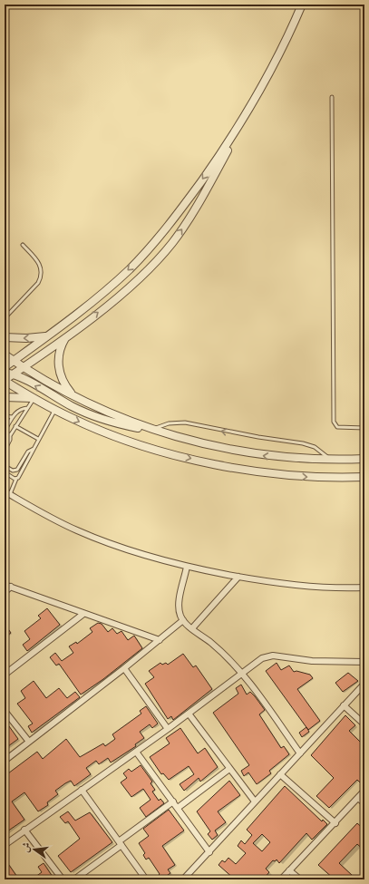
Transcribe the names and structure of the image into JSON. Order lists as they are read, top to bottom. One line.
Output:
{"north":"left"}
